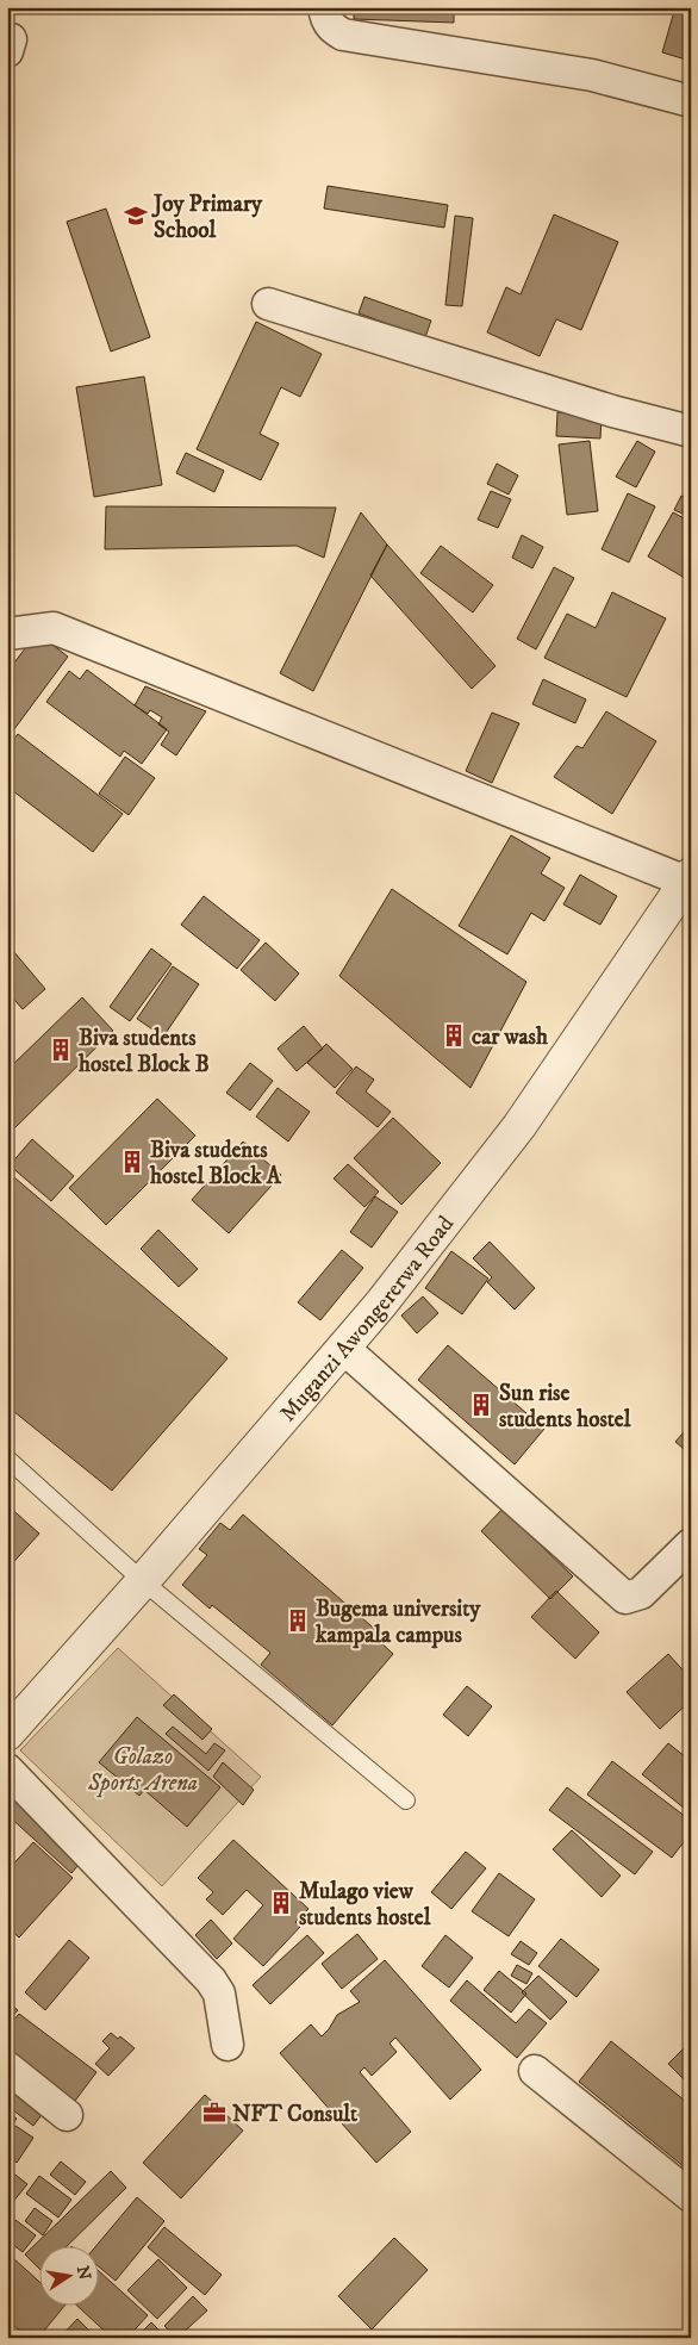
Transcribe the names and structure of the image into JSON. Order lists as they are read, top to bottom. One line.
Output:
{"streets":{"street":["Muganzi Awongererwa Road"]},"parks":["Golazo Sports Arena"],"places":{"school or university":["Joy Primary School"],"building":["car wash","Biva students hostel Block B","Biva students hostel Block A","Sun rise students hostel","Bugema university kampala campus","Mulago view students hostel"],"office":["NFT Consult"]},"north":"right"}
